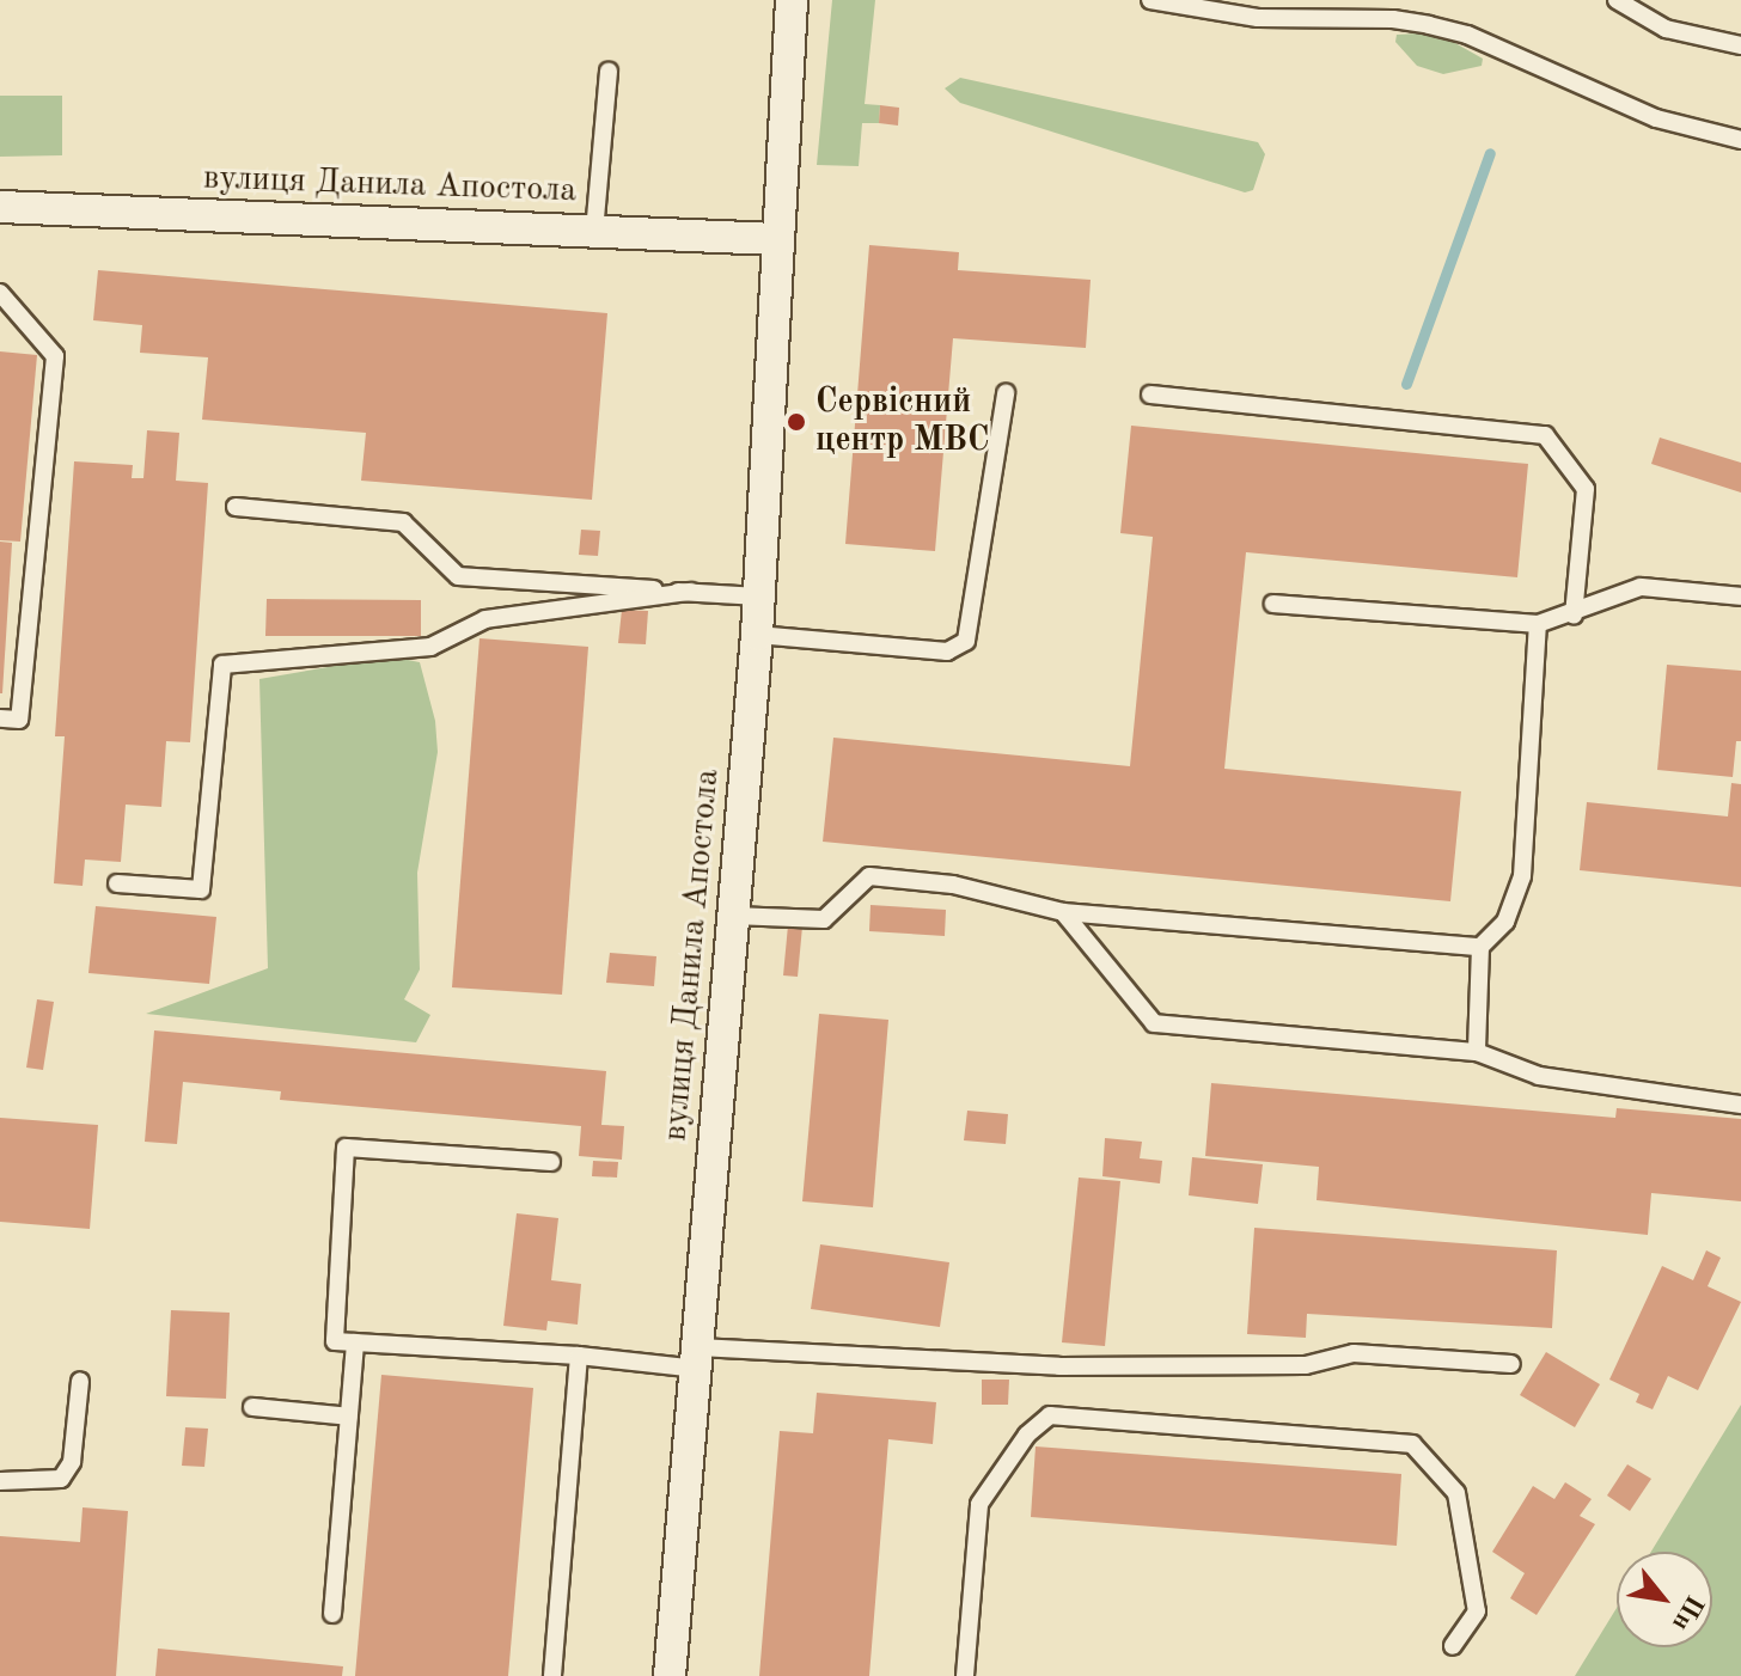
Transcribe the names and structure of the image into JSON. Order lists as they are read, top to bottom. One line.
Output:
{"streets":{"street":["вулиця Данила Апостола"]},"places":["Сервісний центр МВС"],"north":"bottom right"}
